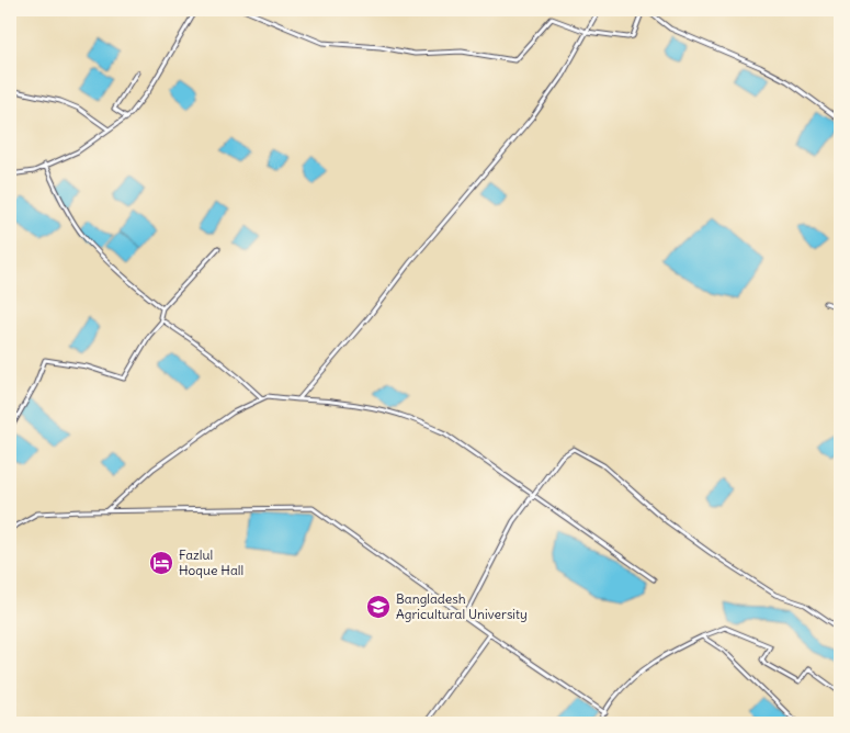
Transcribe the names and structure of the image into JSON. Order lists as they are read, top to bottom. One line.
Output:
{"places":{"hotel":["Fazlul Hoque Hall"],"school or university":["Bangladesh Agricultural University"]}}
